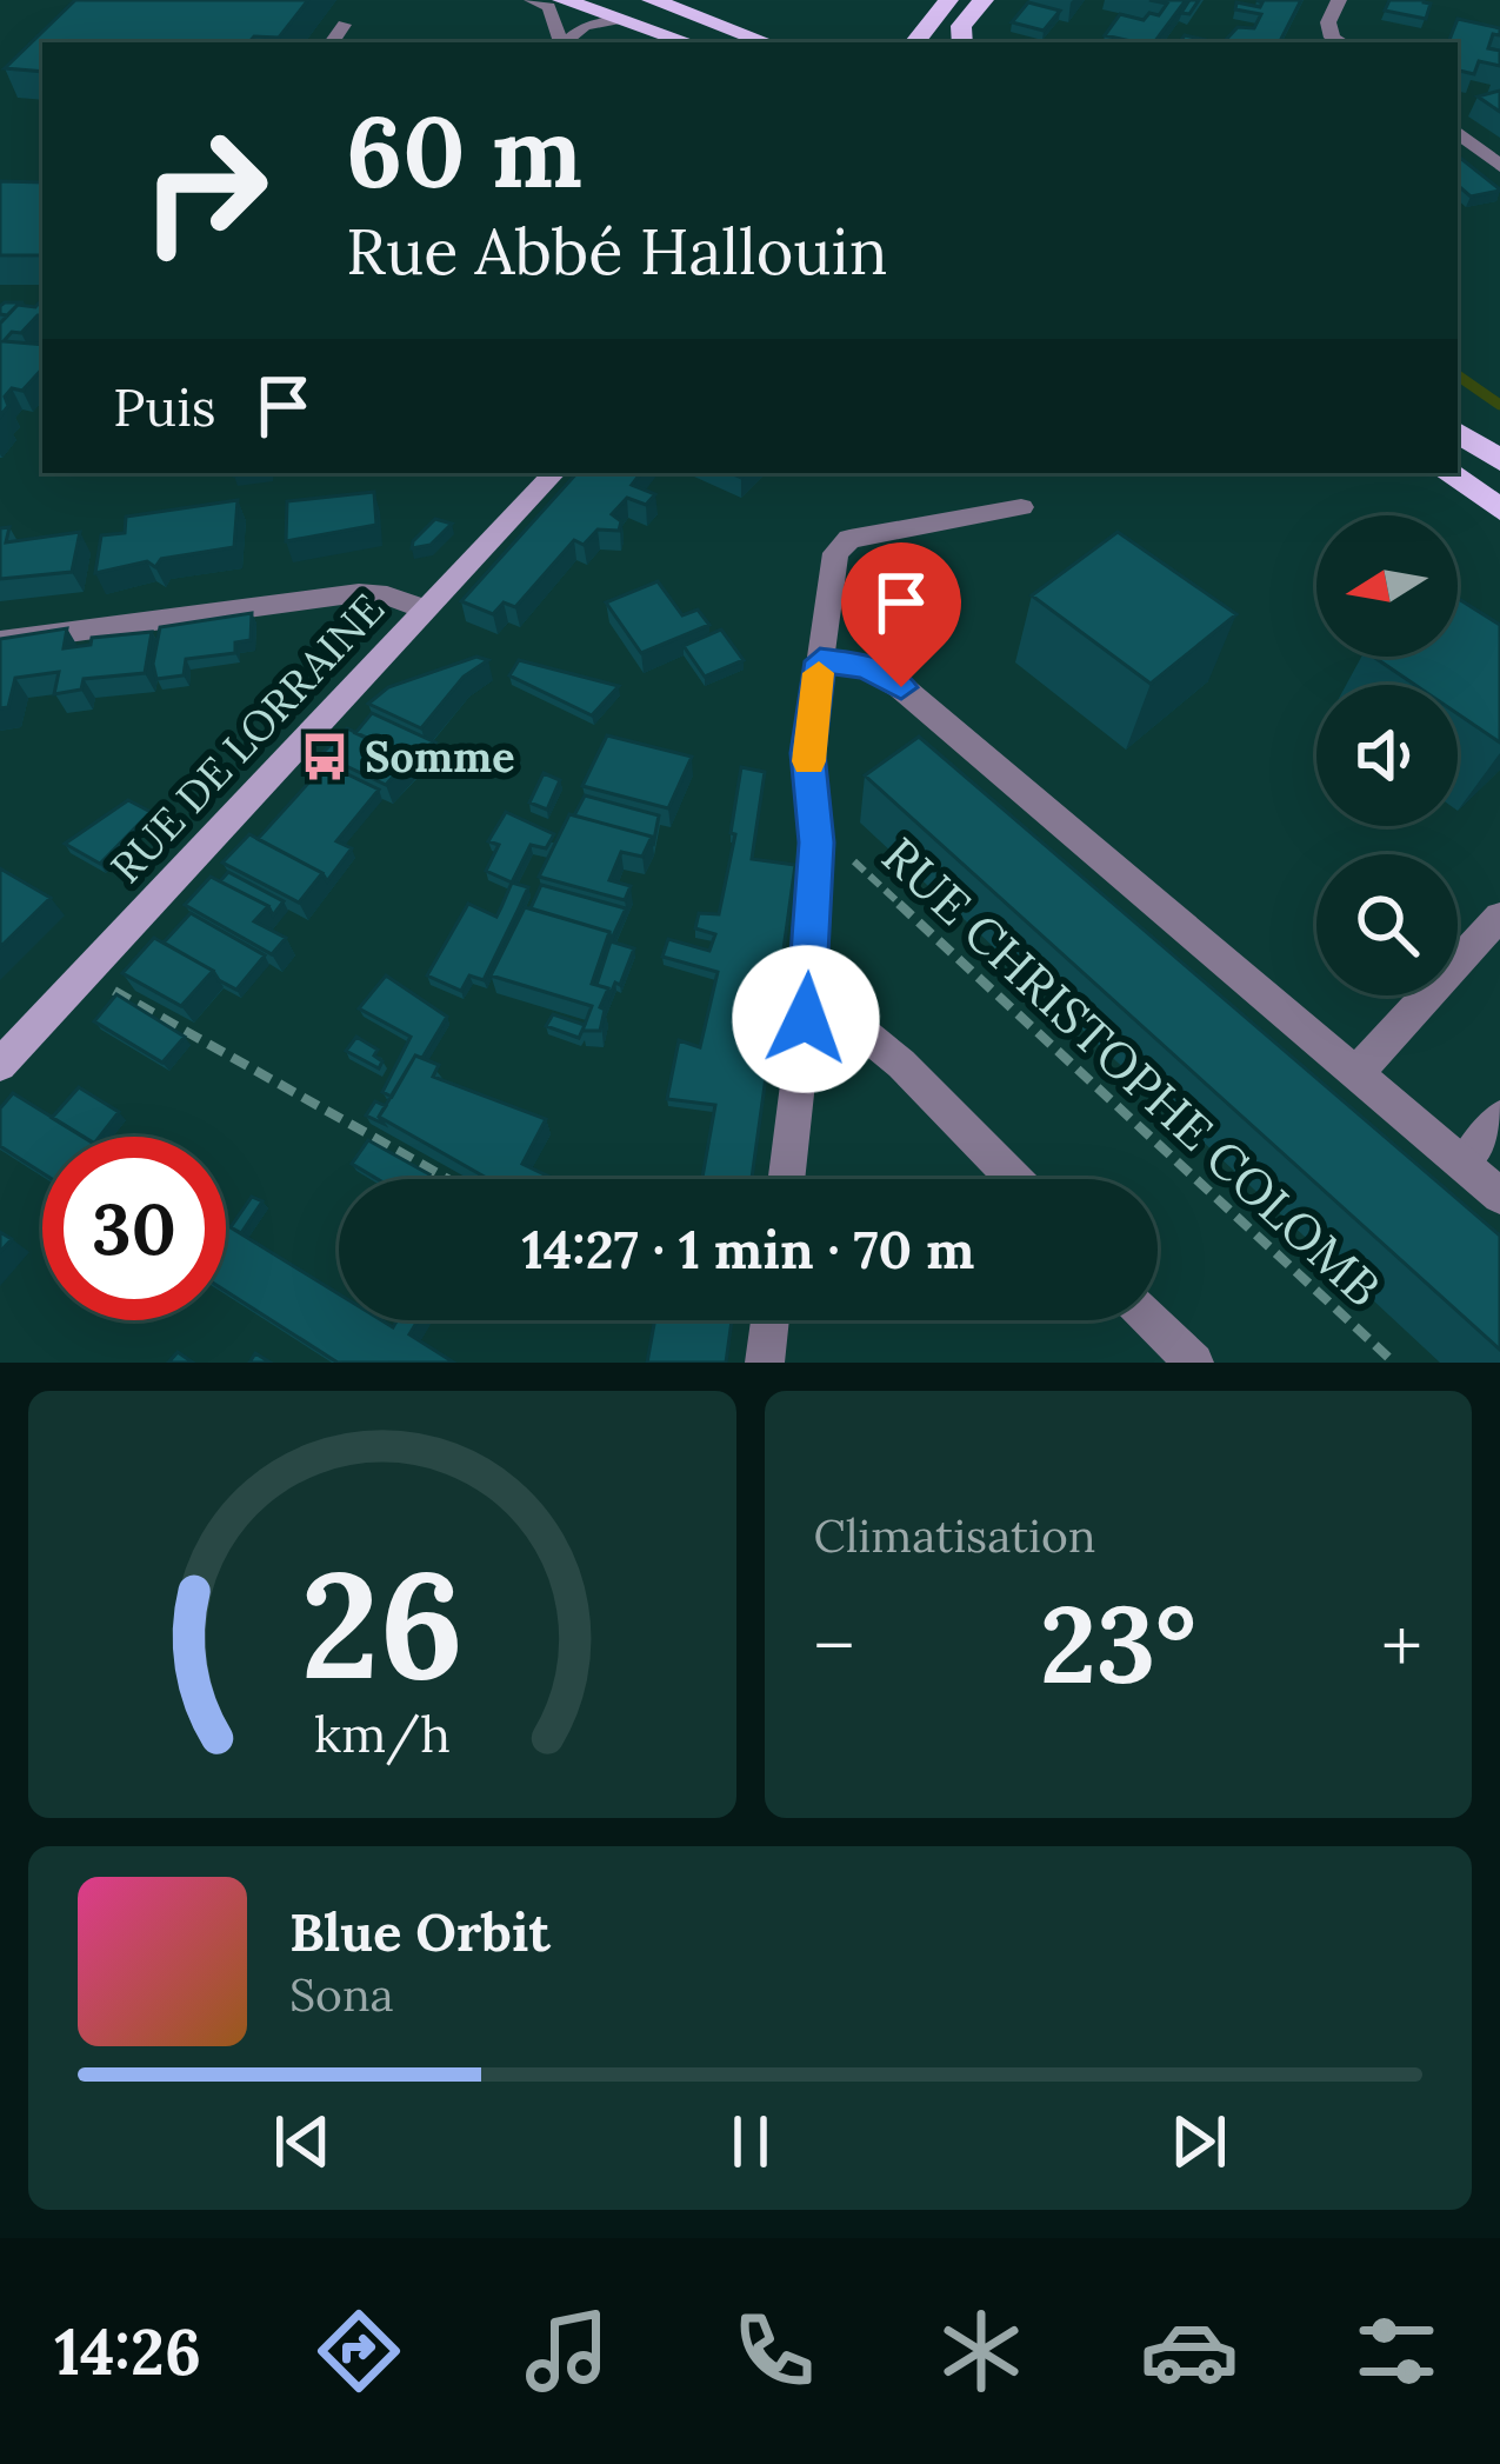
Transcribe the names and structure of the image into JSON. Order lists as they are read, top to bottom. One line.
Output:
{"streets":{"main road":["RUE DE LORRAINE"],"path":["RUE CHRISTOPHE COLOMB"]},"places":{"bus stop":["Somme"]},"north":"left","page":{"turn":["60 m","Rue Abbé Hallouin"],"then":"Puis","limit":"30","trip":"14:27 · 1 min · 70 m","tile":"Climatisation","heat":["−","23°","+"],"song":["Blue Orbit","Sona"],"tabs":"14:26","gauge":["26","km/h"]}}
